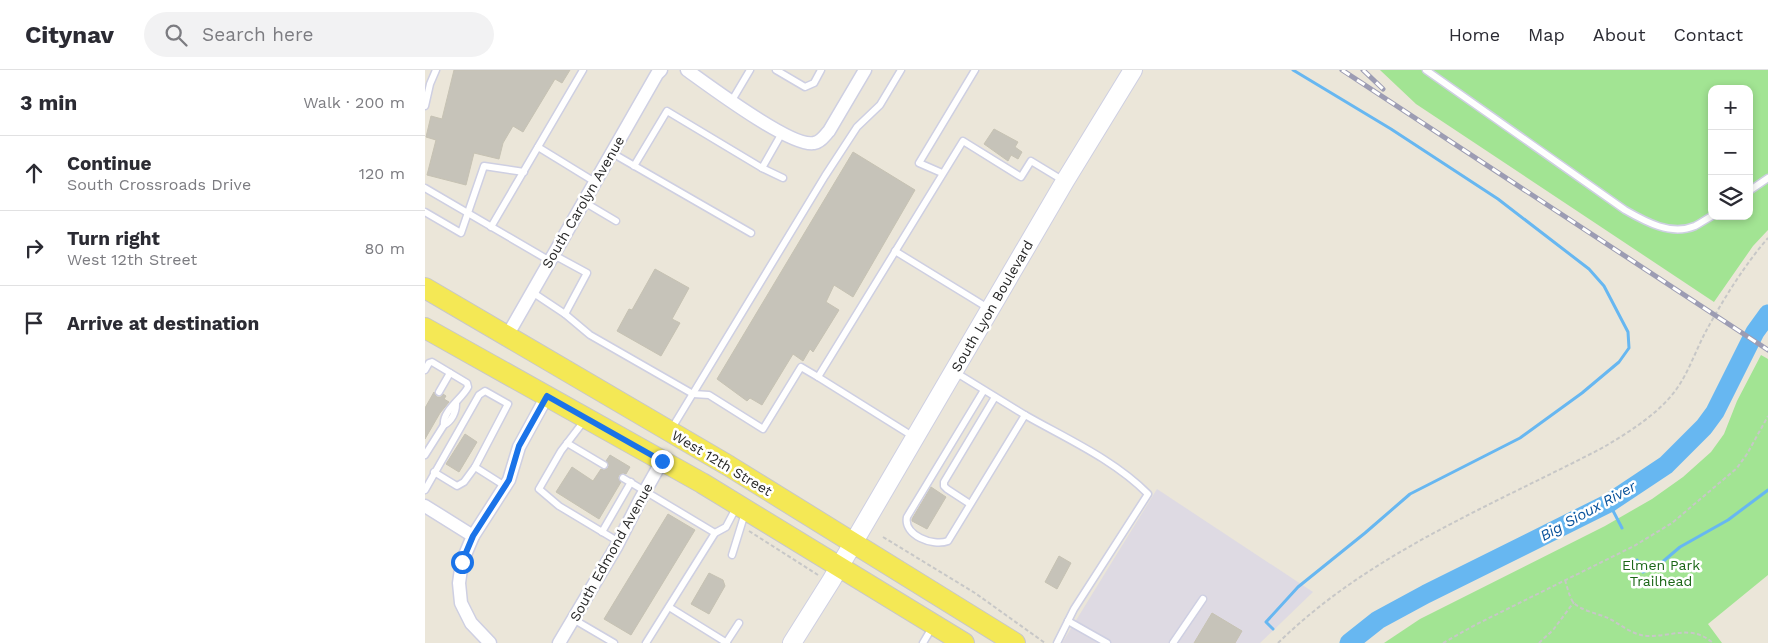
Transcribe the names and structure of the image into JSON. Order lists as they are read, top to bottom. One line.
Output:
{"streets":{"main road":["West 12th Street"],"street":["South Carolyn Avenue","South Lyon Boulevard","South Edmond Avenue"]},"crossings":[["South Carolyn Avenue","West 12th Street"],["South Lyon Boulevard","West 12th Street"],["West 12th Street","South Edmond Avenue"]],"water":["Big Sioux River"],"parks":["Elmen Park Trailhead"],"page":{"header":"Citynav","search":"Search here","nav":["Home","Map","About","Contact"],"heading":["3 min","Walk · 200 m"],"map_buttons":["+","−"],"list":[["Continue","South Crossroads Drive","120 m"],["Turn right","West 12th Street","80 m"],"Arrive at destination"]}}
